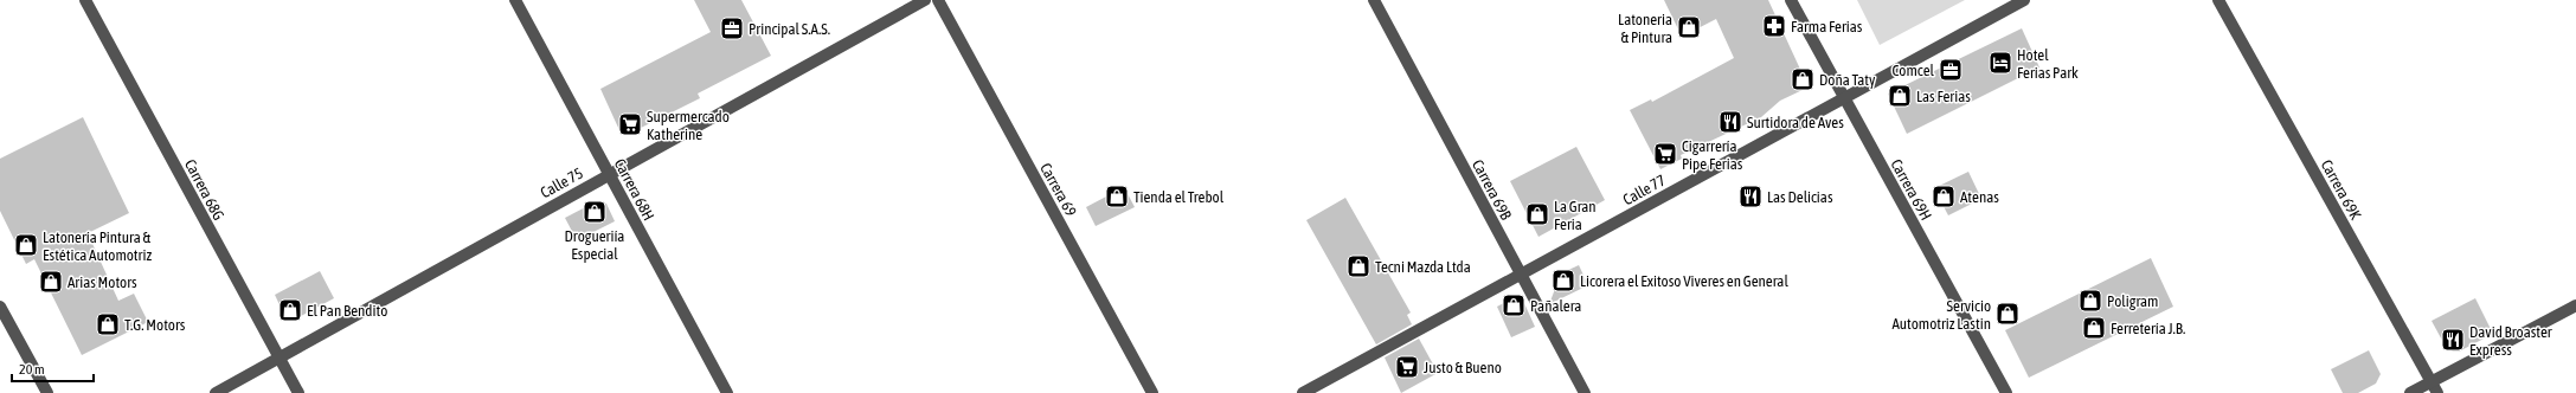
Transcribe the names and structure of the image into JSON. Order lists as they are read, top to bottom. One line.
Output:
{"streets":{"street":["Calle 75","Carrera 68G","Carrera 68H","Carrera 69","Carrera 69B","Calle 77","Carrera 69H","Carrera 69K"]},"crossings":[["Calle 75","Carrera 68G"],["Calle 75","Carrera 68H"],["Carrera 69B","Calle 77"],["Calle 77","Carrera 69H"]],"places":{"pharmacy":["Farma Ferias"],"shop":["Latoneria & Pintura","Doña Taty","Las Ferias","Tienda el Trebol","Atenas","Drogueriía Especial","La Gran Feria","Latonería Pintura & Estética Automotriz","Tecni Mazda Ltda","Licorera el Exitoso Viveres en General","Arias Motors","Poligram","Pañalera","El Pan Bendito","Servicio Automotriz Lastin","T.G. Motors","Ferretería J.B."],"office":["Principal S.A.S.","Comcel"],"hotel":["Hotel Ferias Park"],"restaurant":["Surtidora de Aves","Las Delicias","David Broaster Express"],"supermarket":["Supermercado Katherine","Cigarrería Pipe Ferias","Justo & Bueno"]},"scale_bar":"20 m"}
